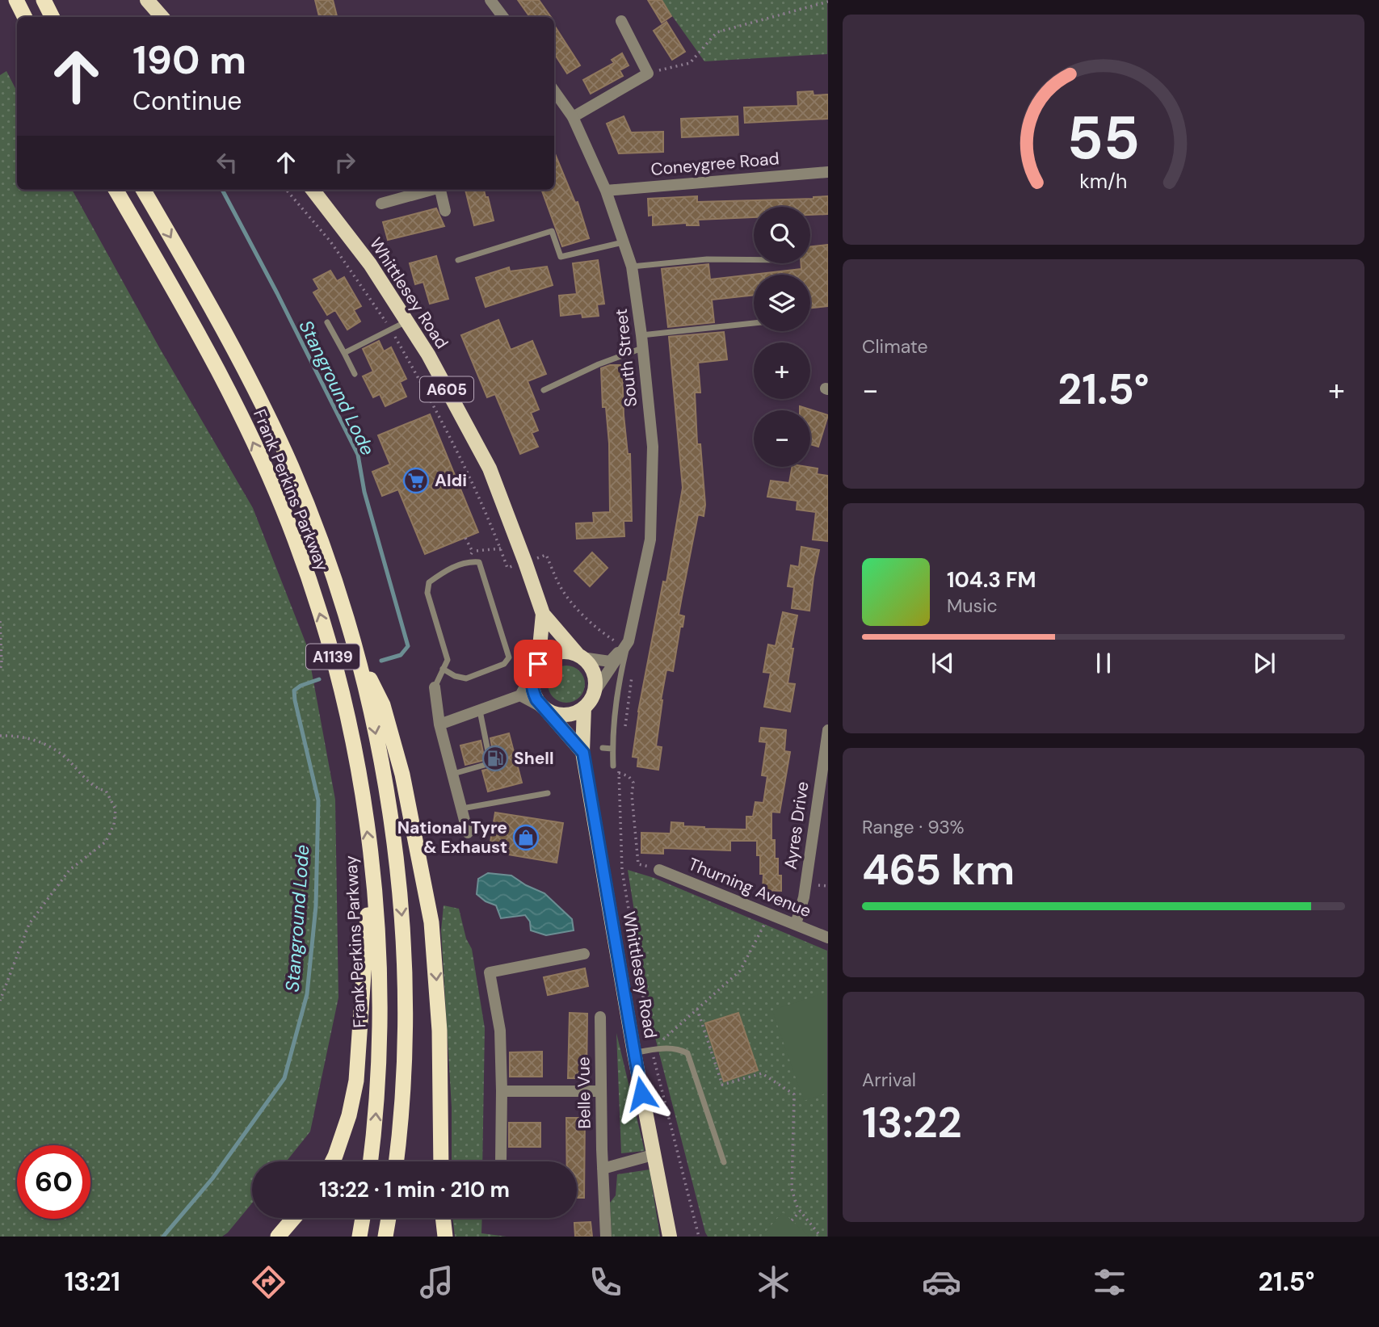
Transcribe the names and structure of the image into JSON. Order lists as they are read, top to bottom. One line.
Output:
{"streets":{"highway":["Frank Perkins Parkway","A1139"],"main road":["Whittlesey Road","A605"],"street":["Coneygree Road","South Street","Ayres Drive","Thurning Avenue","Belle Vue"]},"crossings":[["Coneygree Road","South Street"],["Whittlesey Road","South Street"],["Whittlesey Road","A605"],["South Street","A605"],["Frank Perkins Parkway","A1139"],["Ayres Drive","Thurning Avenue"]],"water":["Stanground Lode"],"places":{"supermarket":["Aldi"],"fuel station":["Shell"],"shop":["National Tyre & Exhaust"]},"page":{"turn":["190 m","Continue"],"map_buttons":["+","−"],"tile":["Climate",["Range · 93%","465 km"],["Arrival","13:22"]],"heat":["−","21.5°","+"],"song":["104.3 FM","Music"],"limit":"60","trip":"13:22 · 1 min · 210 m","tabs":["13:21","21.5°"],"gauge":["55","km/h"]}}
